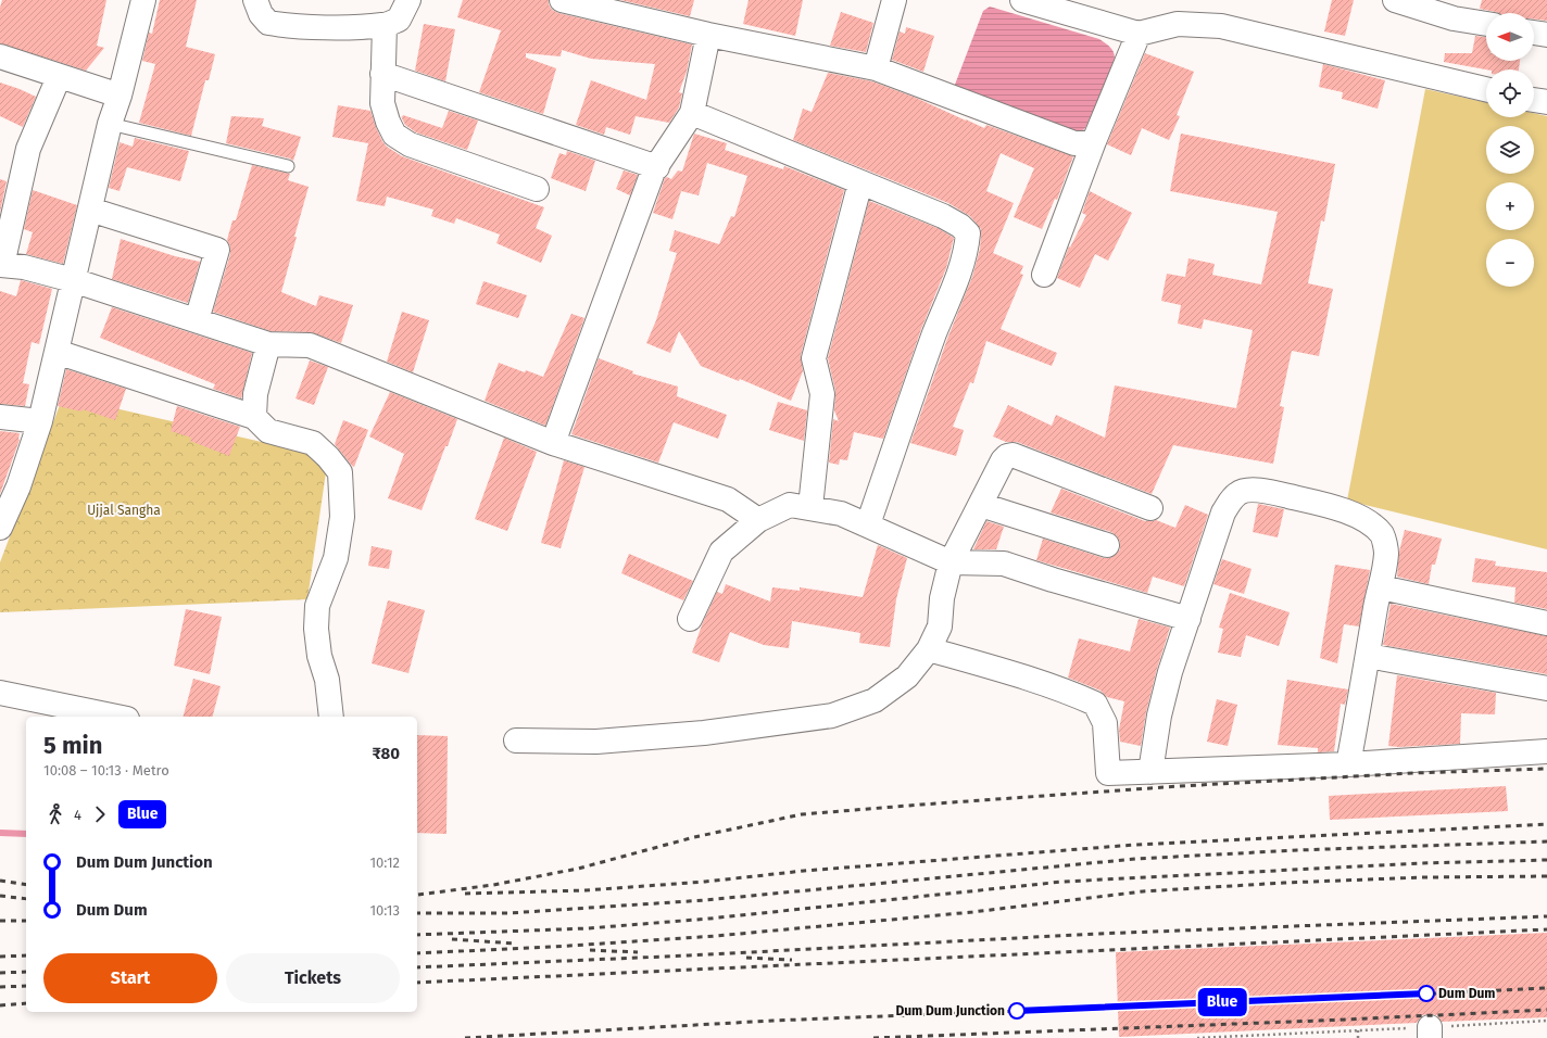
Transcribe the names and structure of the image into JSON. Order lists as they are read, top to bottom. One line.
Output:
{"parks":["Ujjal Sangha"],"places":["Dum Dum","Dum Dum Junction"],"lines":["metro line Blue"],"north":"left","page":{"on_map":"Blue","map_buttons":["+","−"],"heading":["5 min","10:08 – 10:13 · Metro","₹80"],"legs":["4","Blue"],"list":[{"name":"Dum Dum Junction","value":"10:12"},{"name":"Dum Dum","value":"10:13"}],"buttons":["Start","Tickets"]}}
